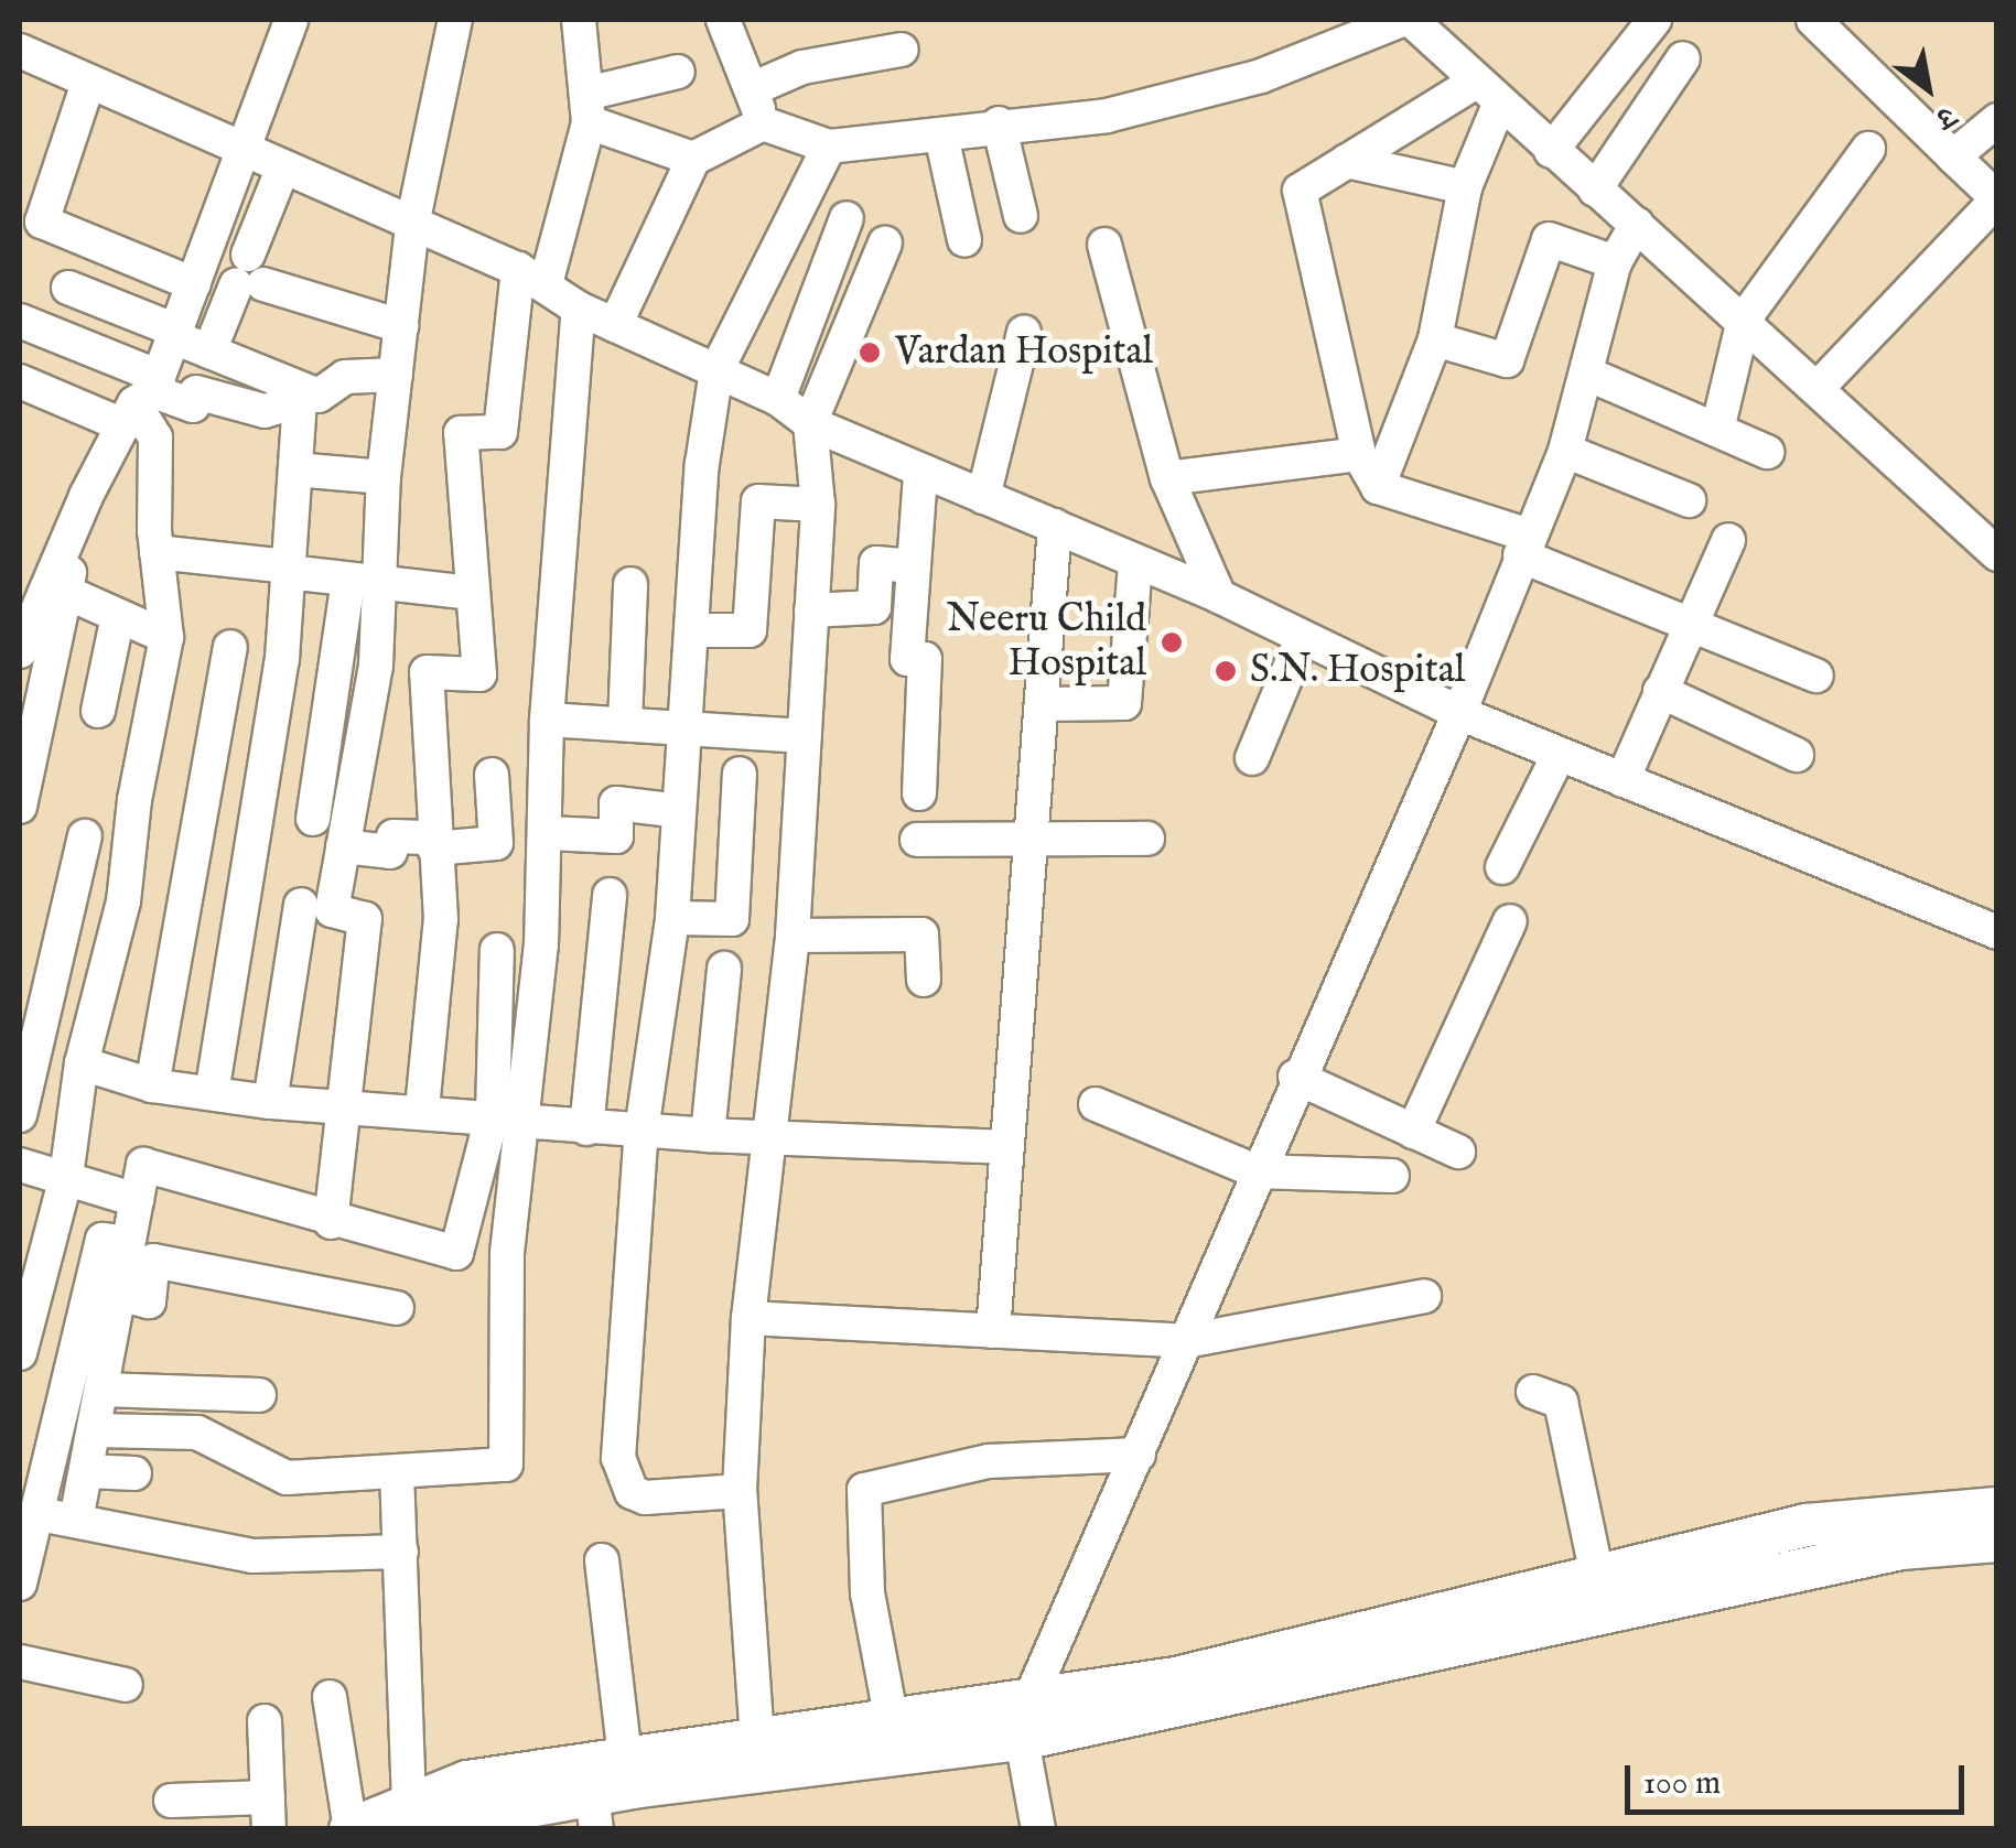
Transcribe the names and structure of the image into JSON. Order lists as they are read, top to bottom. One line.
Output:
{"places":["Vardan Hospital","Neeru Child Hospital","S.N. Hospital"],"scale_bar":"100 m","north":"bottom right"}
